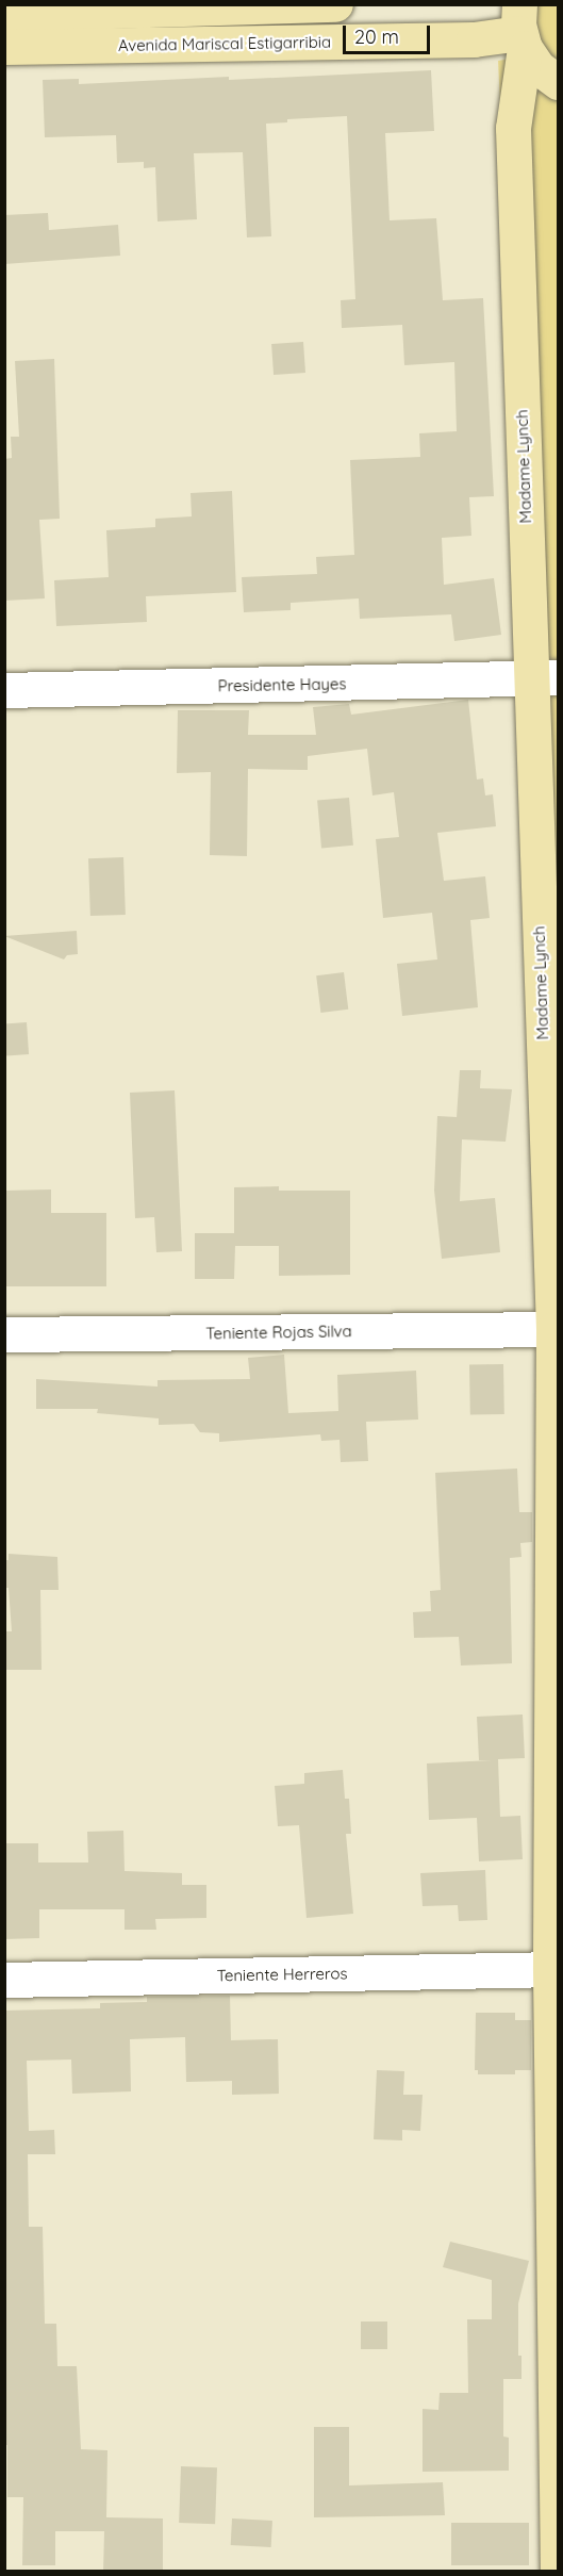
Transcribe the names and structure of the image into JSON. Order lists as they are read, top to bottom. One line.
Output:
{"streets":{"main road":["Avenida Mariscal Estigarribia","Madame Lynch"],"street":["Presidente Hayes","Teniente Rojas Silva","Teniente Herreros"]},"crossings":[["Avenida Mariscal Estigarribia","Madame Lynch"],["Madame Lynch","Presidente Hayes"],["Madame Lynch","Teniente Rojas Silva"],["Madame Lynch","Teniente Herreros"]],"scale_bar":"20 m"}
